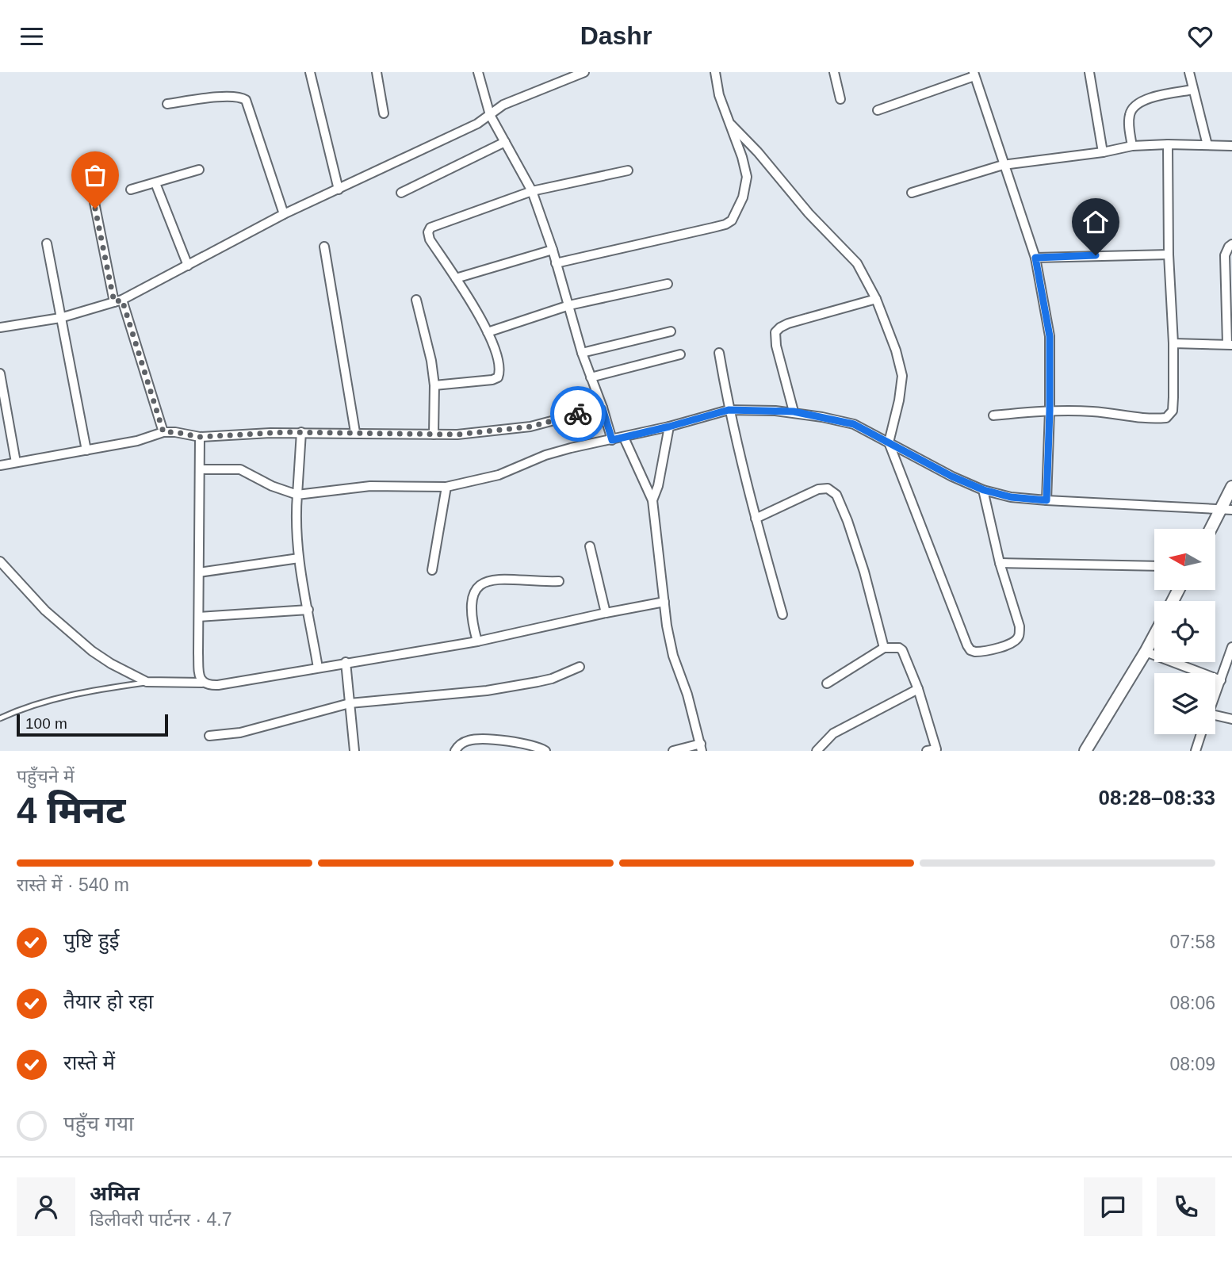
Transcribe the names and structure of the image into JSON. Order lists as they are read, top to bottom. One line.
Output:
{"scale_bar":"100 m","north":"left","page":{"header":"Dashr","scale":"100 m","heading":["4 मिनट","पहुँचने में","08:28–08:33"],"panel":["अमित","डिलीवरी पार्टनर · 4.7"],"bar":"रास्ते में · 540 m","list":[["पुष्टि हुई","07:58"],["तैयार हो रहा","08:06"],["रास्ते में","08:09"],"पहुँच गया"]}}
